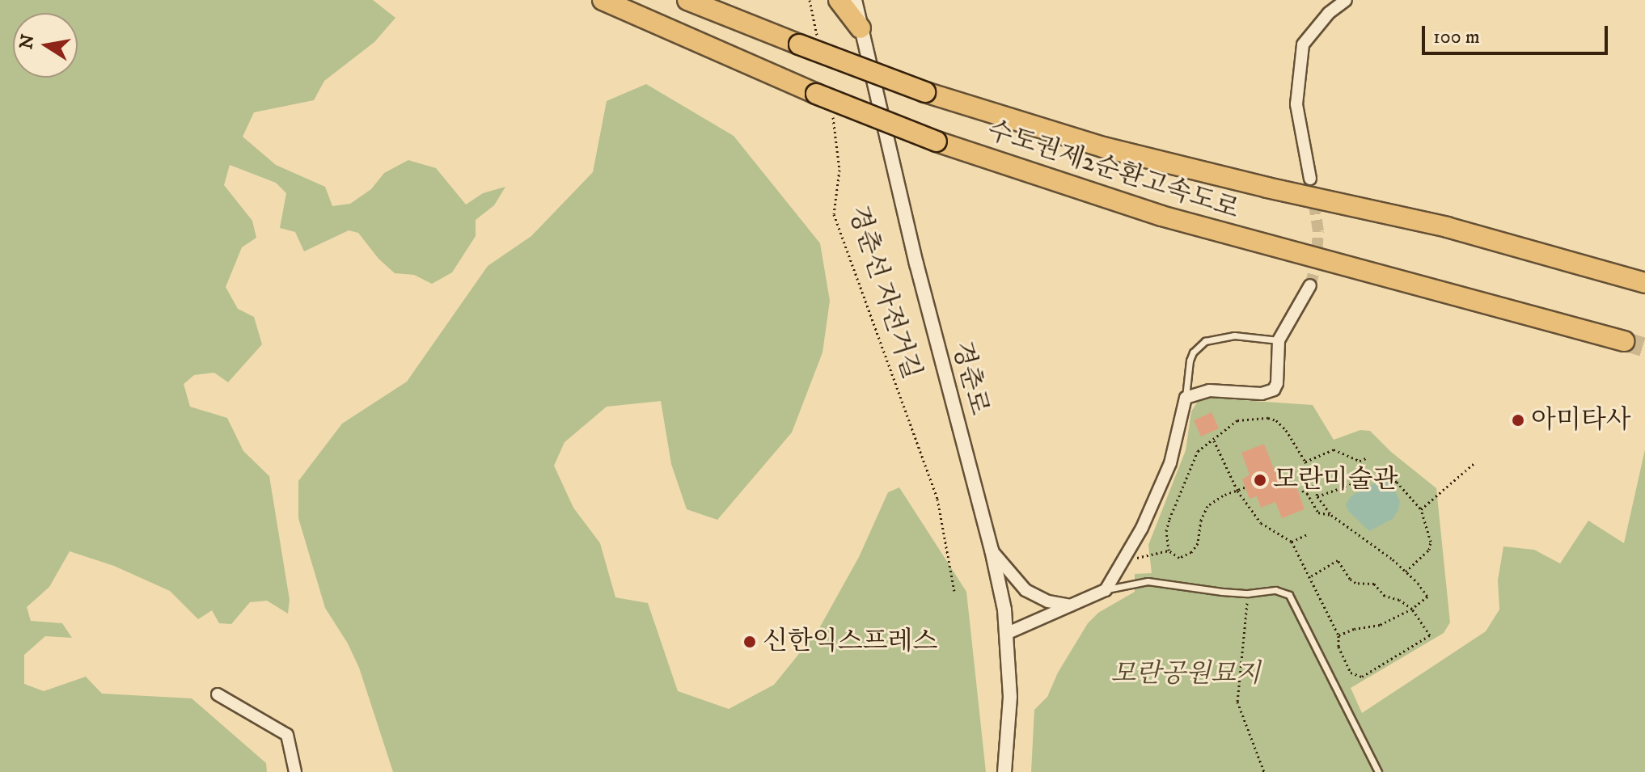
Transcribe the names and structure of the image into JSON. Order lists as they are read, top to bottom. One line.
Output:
{"streets":{"highway":["수도권제2순환고속도로"],"street":["경춘로"],"path":["경춘선 자전거길"]},"parks":["모란공원묘지"],"places":["아미타사","모란미술관","신한익스프레스"],"scale_bar":"100 m","north":"left"}
